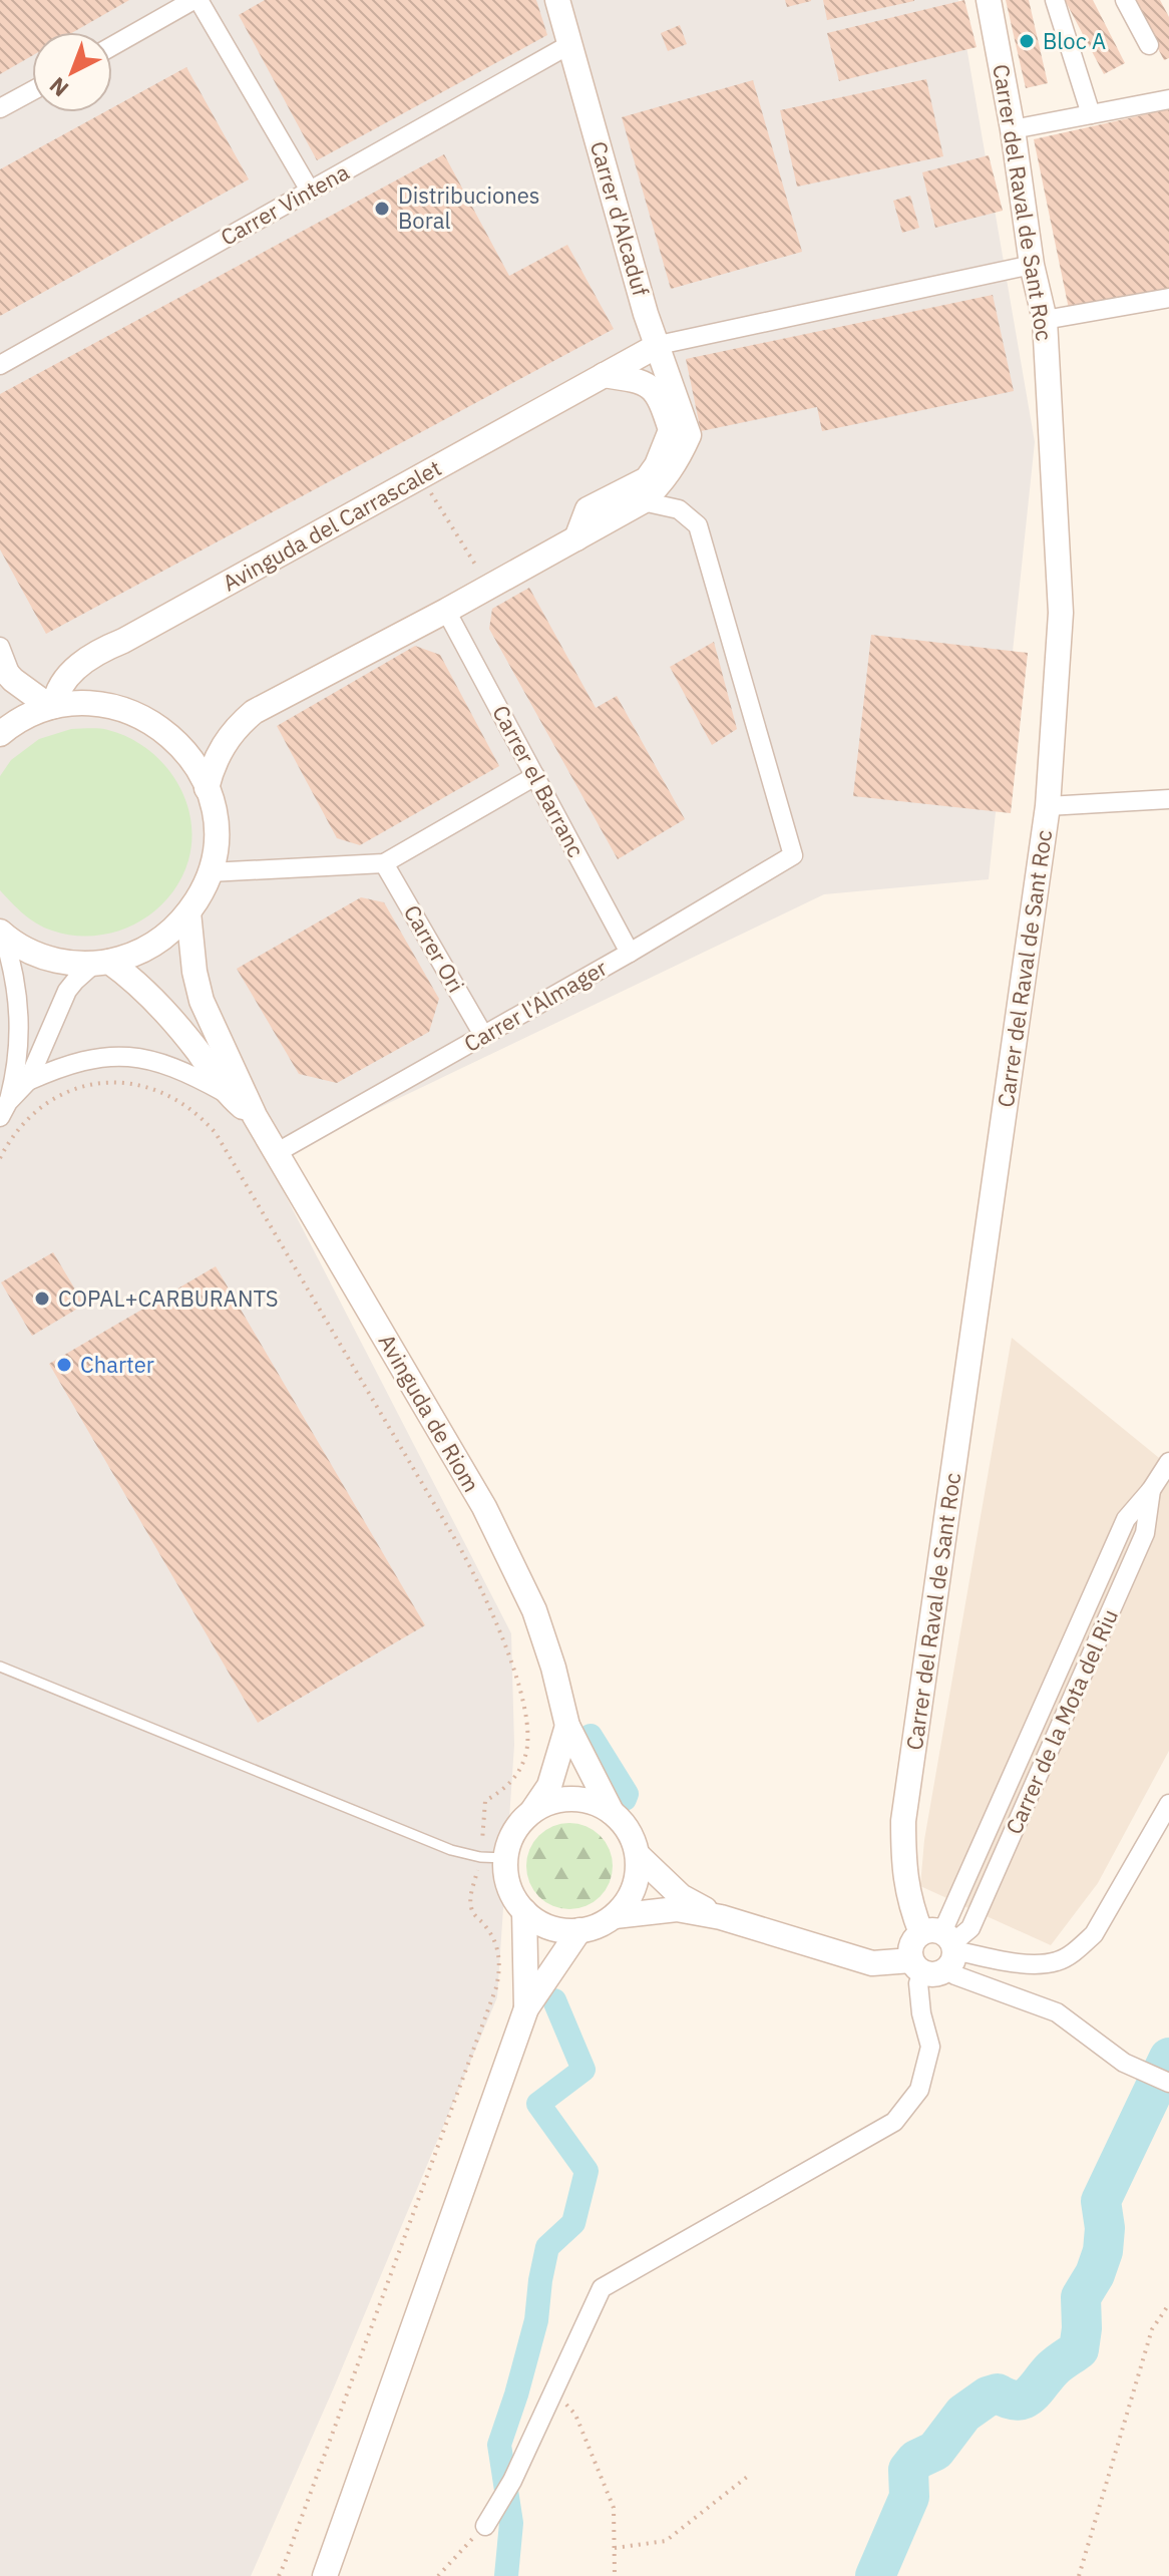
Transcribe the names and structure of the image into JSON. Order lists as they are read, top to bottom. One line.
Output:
{"streets":{"street":["Carrer del Raval de Sant Roc","Carrer Vintena","Carrer d'Alcaduf","Avinguda del Carrascalet","Carrer el Barranc","Carrer Ori","Carrer l'Almager","Avinguda de Riom","Carrer de la Mota del Riu"]},"crossings":[["Carrer del Raval de Sant Roc","Avinguda del Carrascalet"],["Carrer del Raval de Sant Roc","Carrer de la Mota del Riu"],["Carrer Vintena","Carrer d'Alcaduf"],["Carrer d'Alcaduf","Avinguda del Carrascalet"],["Carrer d'Alcaduf","Carrer l'Almager"],["Carrer el Barranc","Carrer l'Almager"],["Carrer Ori","Carrer l'Almager"],["Carrer l'Almager","Avinguda de Riom"]],"places":["Bloc A","Distribuciones Boral","COPAL+CARBURANTS","Charter"],"north":"bottom left"}
